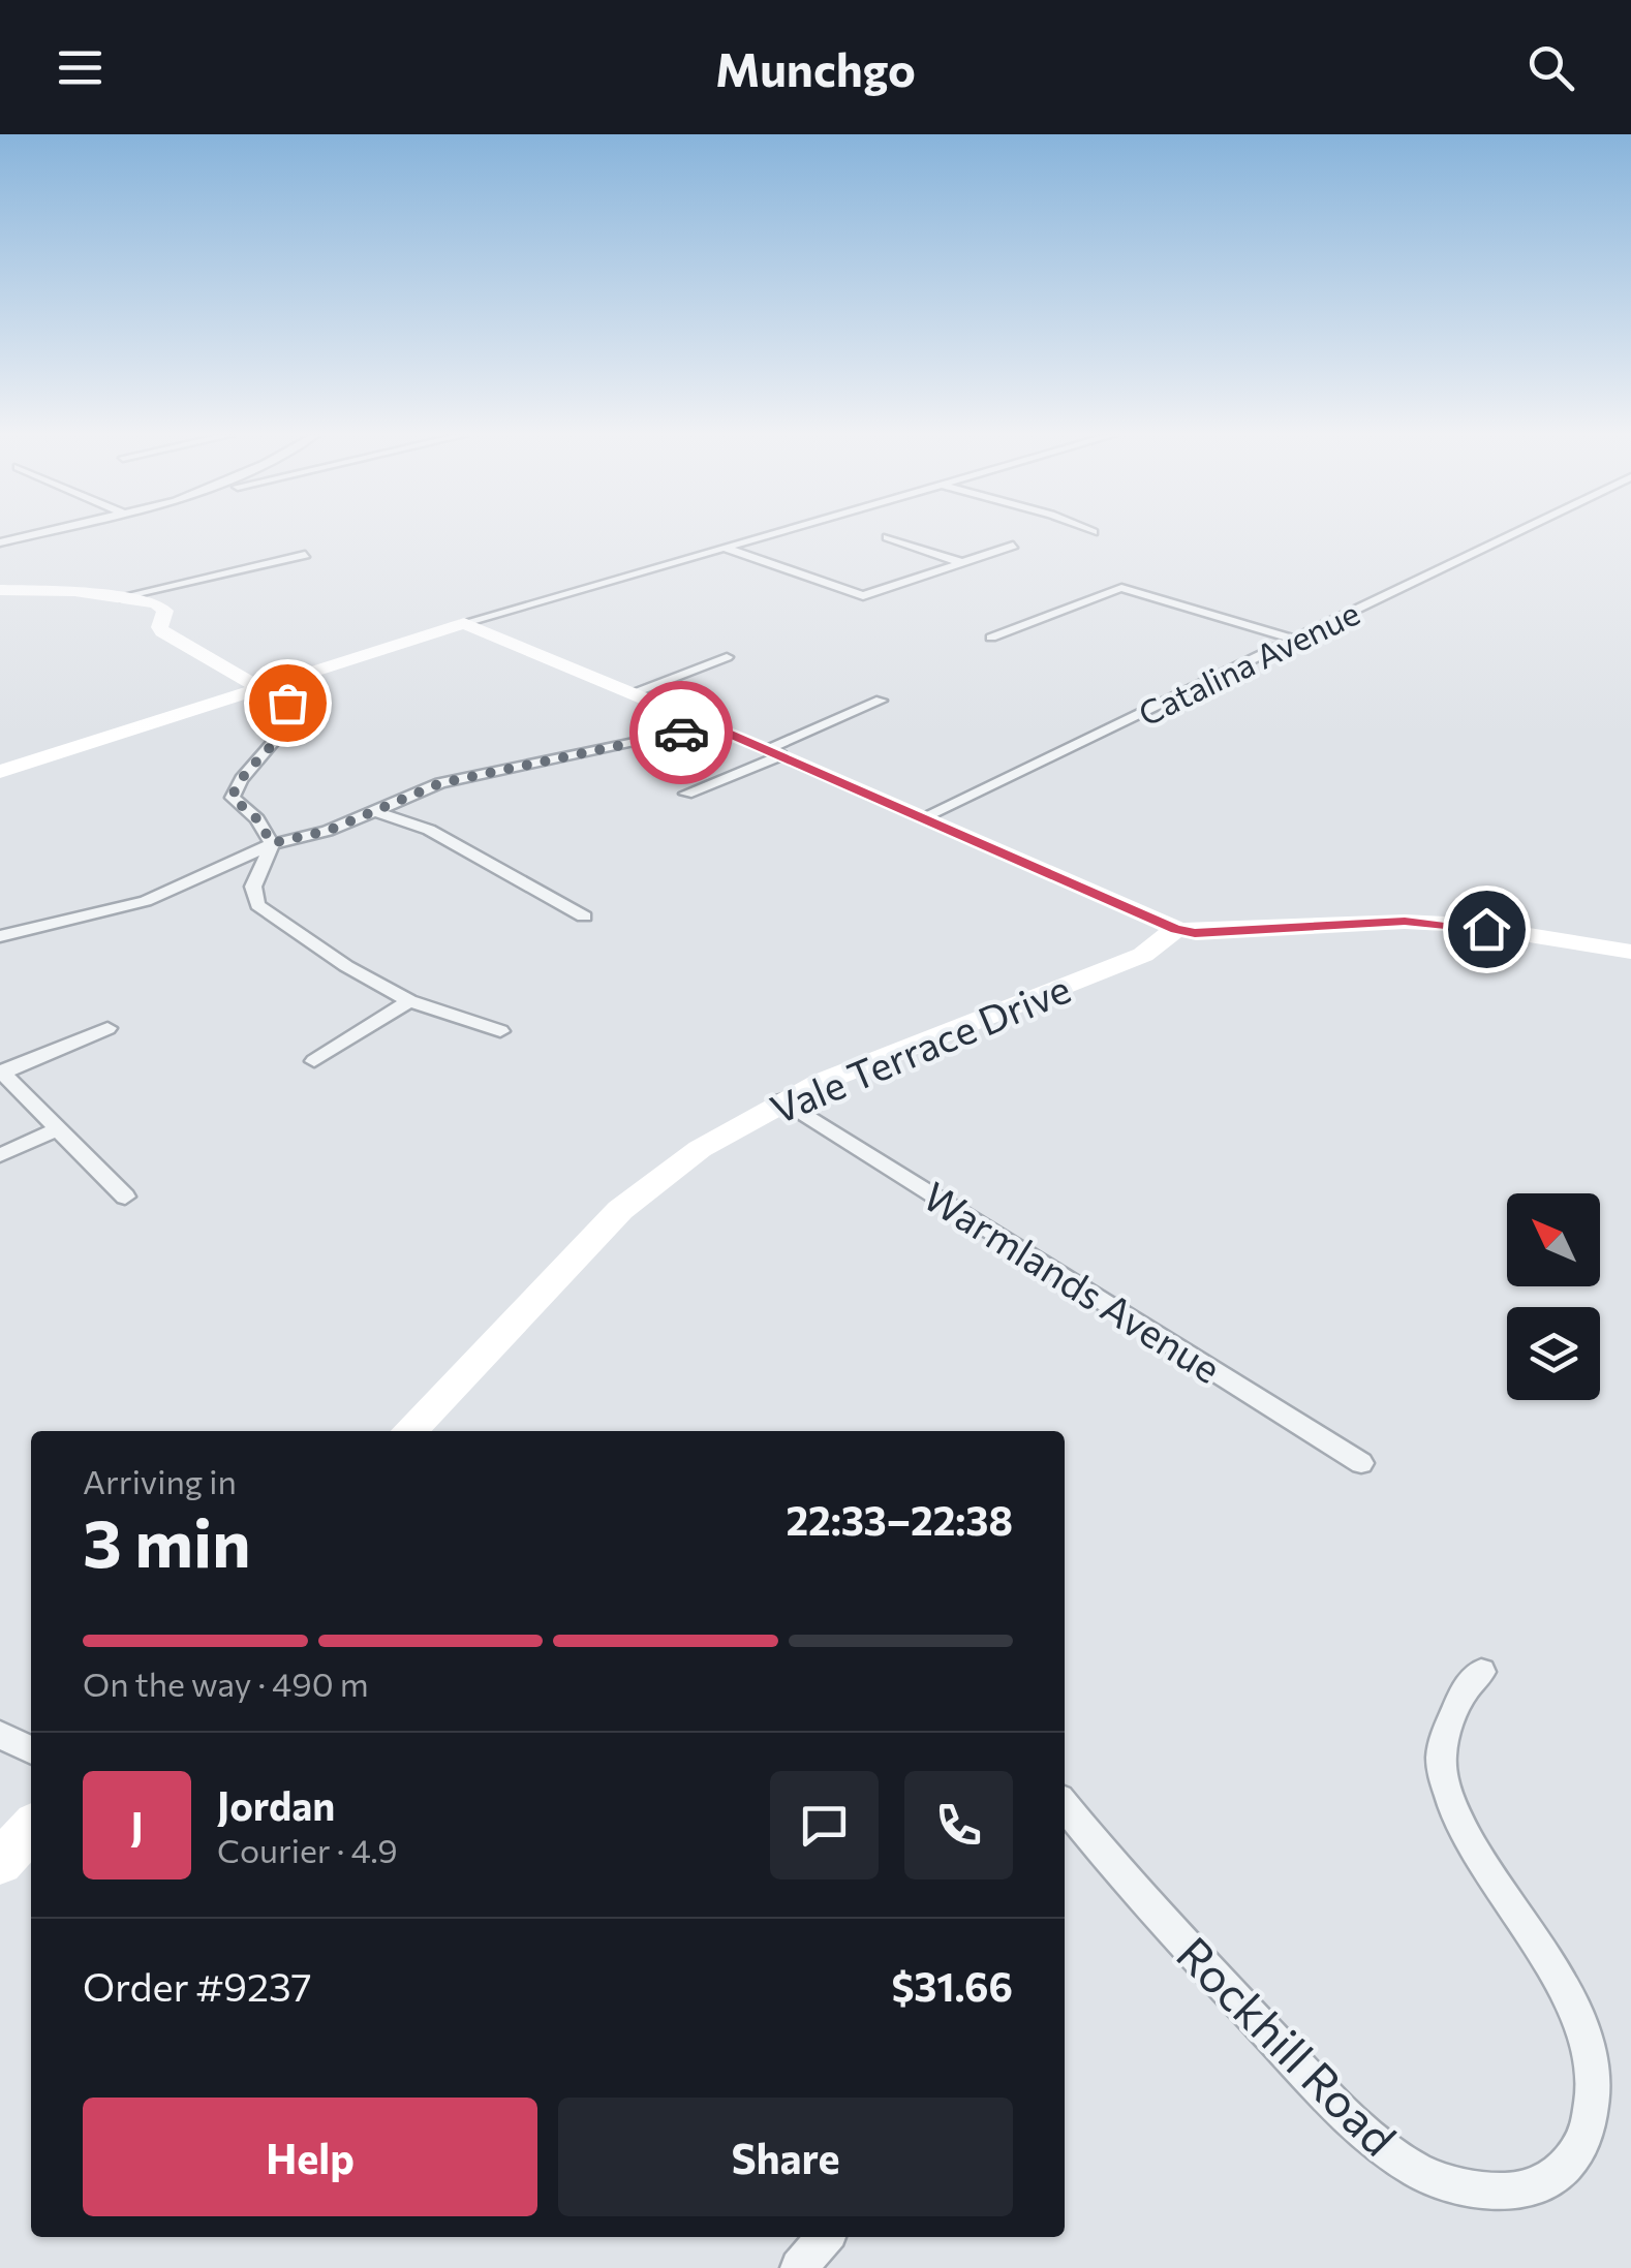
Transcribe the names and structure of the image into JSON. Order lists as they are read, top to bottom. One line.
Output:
{"streets":{"street":["Catalina Avenue","Vale Terrace Drive","Warmlands Avenue","Rockhill Road"]},"crossings":[["Vale Terrace Drive","Warmlands Avenue"]],"north":"top left","page":{"header":"Munchgo","heading":["3 min","Arriving in","22:33–22:38"],"panel":["Jordan","Courier · 4.9","Order #9237","$31.66"],"bar":"On the way · 490 m","round":"J","buttons":["Help","Share"]}}
